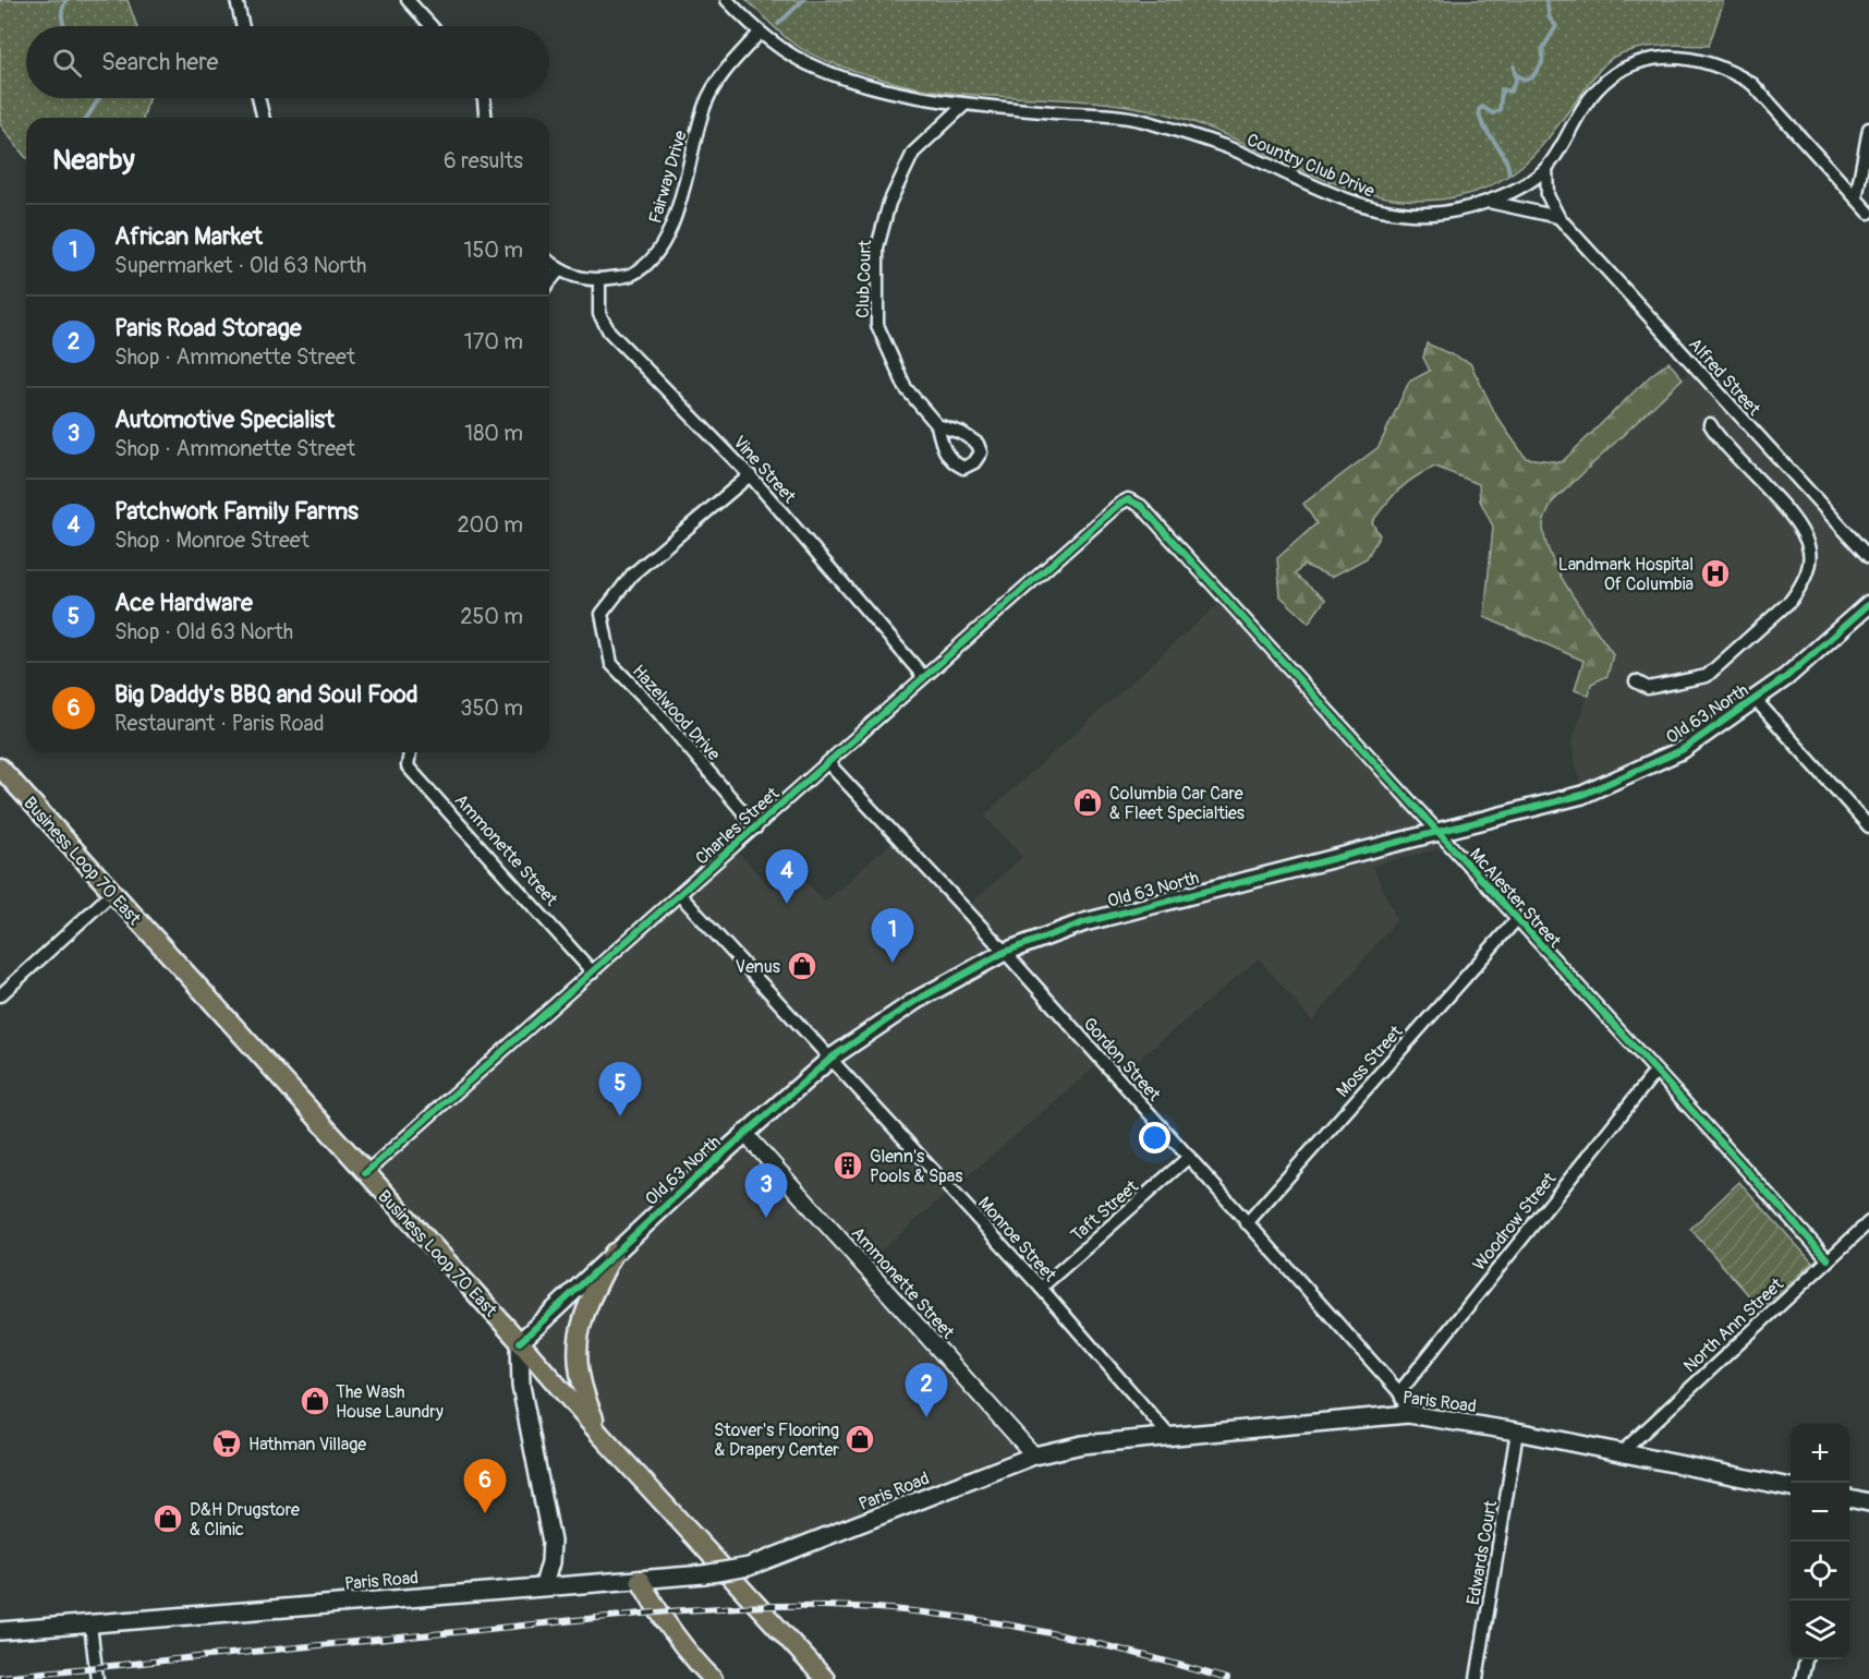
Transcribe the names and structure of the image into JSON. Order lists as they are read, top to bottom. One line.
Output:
{"streets":{"main road":["Old 63 North","Business Loop 70 East","Paris Road"],"street":["Country Club Drive","Fairway Drive","Club Court","Alfred Street","Vine Street","Hazelwood Drive","Charles Street","Ammonette Street","McAlester Street","Gordon Street","Moss Street","Taft Street","Woodrow Street","Monroe Street","North Ann Street","Edwards Court"]},"crossings":[["Country Club Drive","Fairway Drive"],["Country Club Drive","Club Court"],["Country Club Drive","Alfred Street"],["Fairway Drive","Vine Street"],["Vine Street","Hazelwood Drive"],["Vine Street","Charles Street"],["Hazelwood Drive","Charles Street"],["Old 63 North","Ammonette Street"],["Old 63 North","Business Loop 70 East"],["Old 63 North","McAlester Street"],["Old 63 North","Gordon Street"],["Old 63 North","Monroe Street"],["Charles Street","Ammonette Street"],["Charles Street","Business Loop 70 East"],["Charles Street","McAlester Street"],["Charles Street","Gordon Street"],["Charles Street","Monroe Street"],["Ammonette Street","Paris Road"],["McAlester Street","Moss Street"],["McAlester Street","Woodrow Street"],["McAlester Street","North Ann Street"],["Gordon Street","Moss Street"],["Gordon Street","Taft Street"],["Gordon Street","Woodrow Street"],["Gordon Street","Paris Road"],["Taft Street","Monroe Street"],["Monroe Street","Paris Road"],["North Ann Street","Paris Road"],["Paris Road","Edwards Court"]],"places":{"hospital":["Landmark Hospital Of Columbia"],"shop":["Columbia Car Care & Fleet Specialties","Venus","The Wash House Laundry","Stover's Flooring & Drapery Center","D&H Drugstore & Clinic"],"building":["Glenn's Pools & Spas"],"supermarket":["Hathman Village"]},"page":{"search":"Search here","heading":["Nearby","6 results"],"list":[{"mark":"1","name":"African Market","note":"Supermarket · Old 63 North","value":"150 m"},{"mark":"2","name":"Paris Road Storage","note":"Shop · Ammonette Street","value":"170 m"},{"mark":"3","name":"Automotive Specialist","note":"Shop · Ammonette Street","value":"180 m"},{"mark":"4","name":"Patchwork Family Farms","note":"Shop · Monroe Street","value":"200 m"},{"mark":"5","name":"Ace Hardware","note":"Shop · Old 63 North","value":"250 m"},{"mark":"6","name":"Big Daddy's BBQ and Soul Food","note":"Restaurant · Paris Road","value":"350 m"}],"pins":["4","1","5","3","2","6"],"map_buttons":["+","−"]}}
